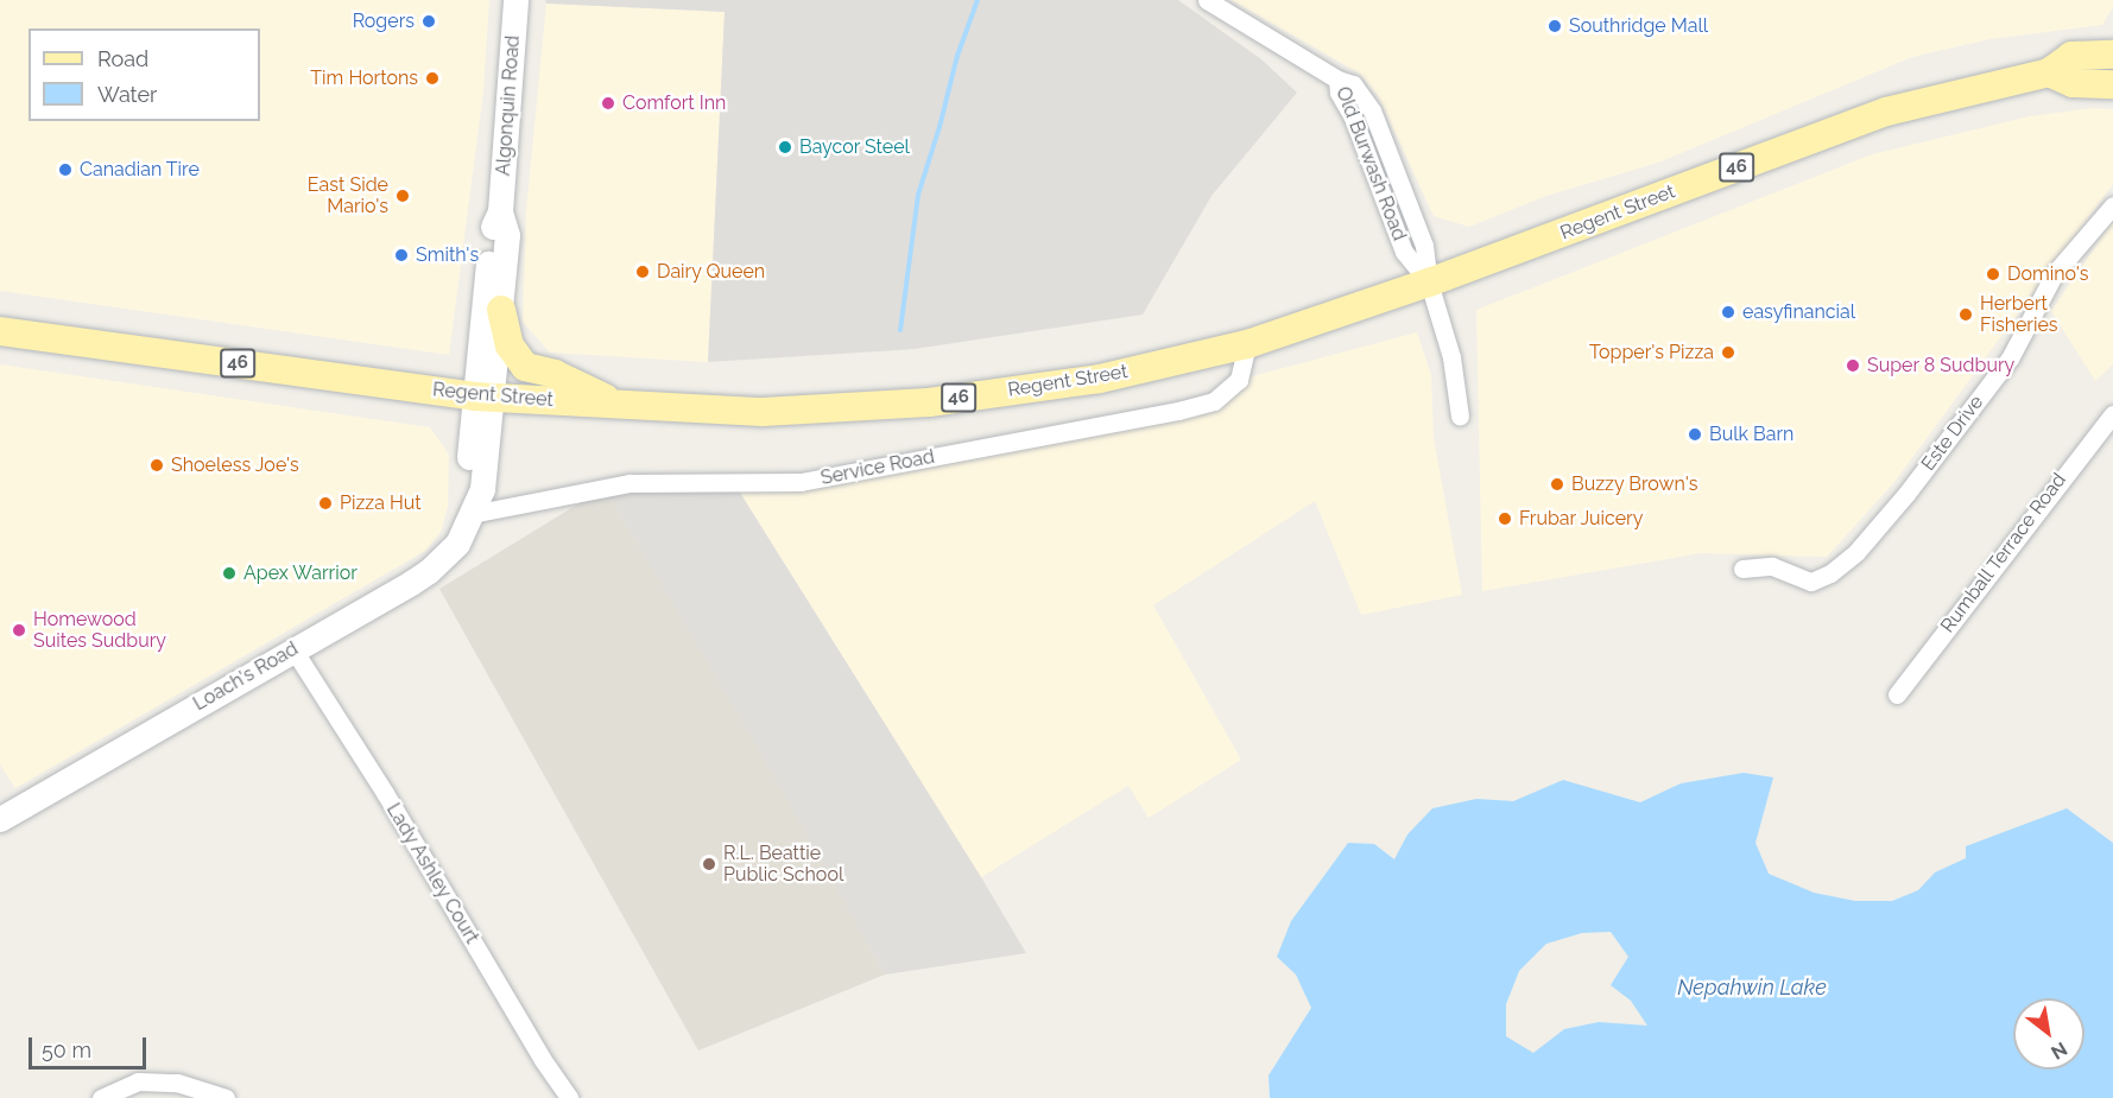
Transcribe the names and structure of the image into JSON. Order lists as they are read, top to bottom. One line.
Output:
{"streets":{"main road":["46","Regent Street"],"street":["Algonquin Road","Old Burwash Road","Este Drive","Service Road","Rumball Terrace Road","Loach's Road","Lady Ashley Court"]},"crossings":[["Algonquin Road","Regent Street"],["Old Burwash Road","Regent Street"],["Regent Street","Service Road"],["Service Road","Loach's Road"],["Loach's Road","Lady Ashley Court"]],"water":["Nepahwin Lake"],"places":["Rogers","Southridge Mall","Tim Hortons","Comfort Inn","Baycor Steel","Canadian Tire","East Side Mario's","Smith's","Dairy Queen","Domino's","easyfinancial","Herbert Fisheries","Topper's Pizza","Super 8 Sudbury","Bulk Barn","Shoeless Joe's","Buzzy Brown's","Pizza Hut","Frubar Juicery","Apex Warrior","Homewood Suites Sudbury","R.L. Beattie Public School"],"legend":["Road","Water"],"scale_bar":"50 m","north":"bottom right"}
